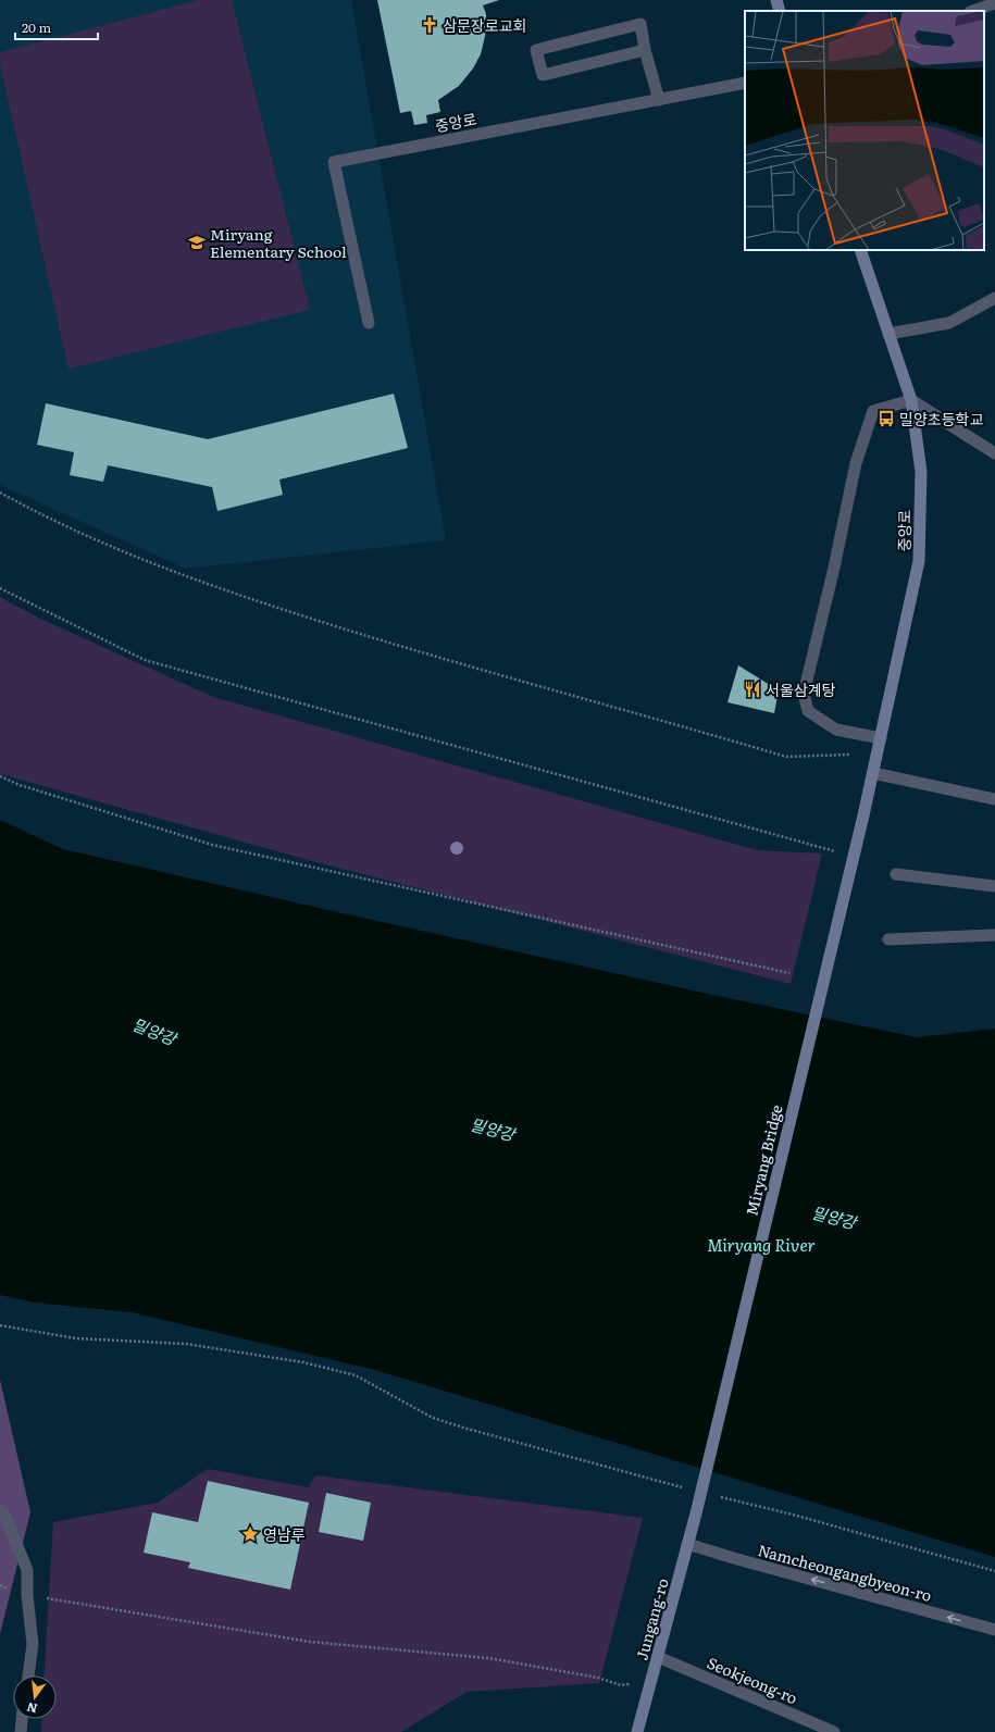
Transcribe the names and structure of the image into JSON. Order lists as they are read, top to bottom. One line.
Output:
{"streets":{"main road":["중앙로","Miryang Bridge","Jungang-ro"],"street":["Namcheongangbyeon-ro","Seokjeong-ro"]},"crossings":[["중앙로","Miryang Bridge"],["Miryang Bridge","Jungang-ro"],["Namcheongangbyeon-ro","Jungang-ro"],["Jungang-ro","Seokjeong-ro"]],"one_way":["Namcheongangbyeon-ro"],"water":["밀양강","Miryang River"],"places":{"church":["삼문장로교회"],"school or university":["Miryang Elementary School"],"bus stop":["밀양초등학교"],"restaurant":["서울삼계탕"],"place":["영남루"]},"scale_bar":"20 m","north":"bottom"}
